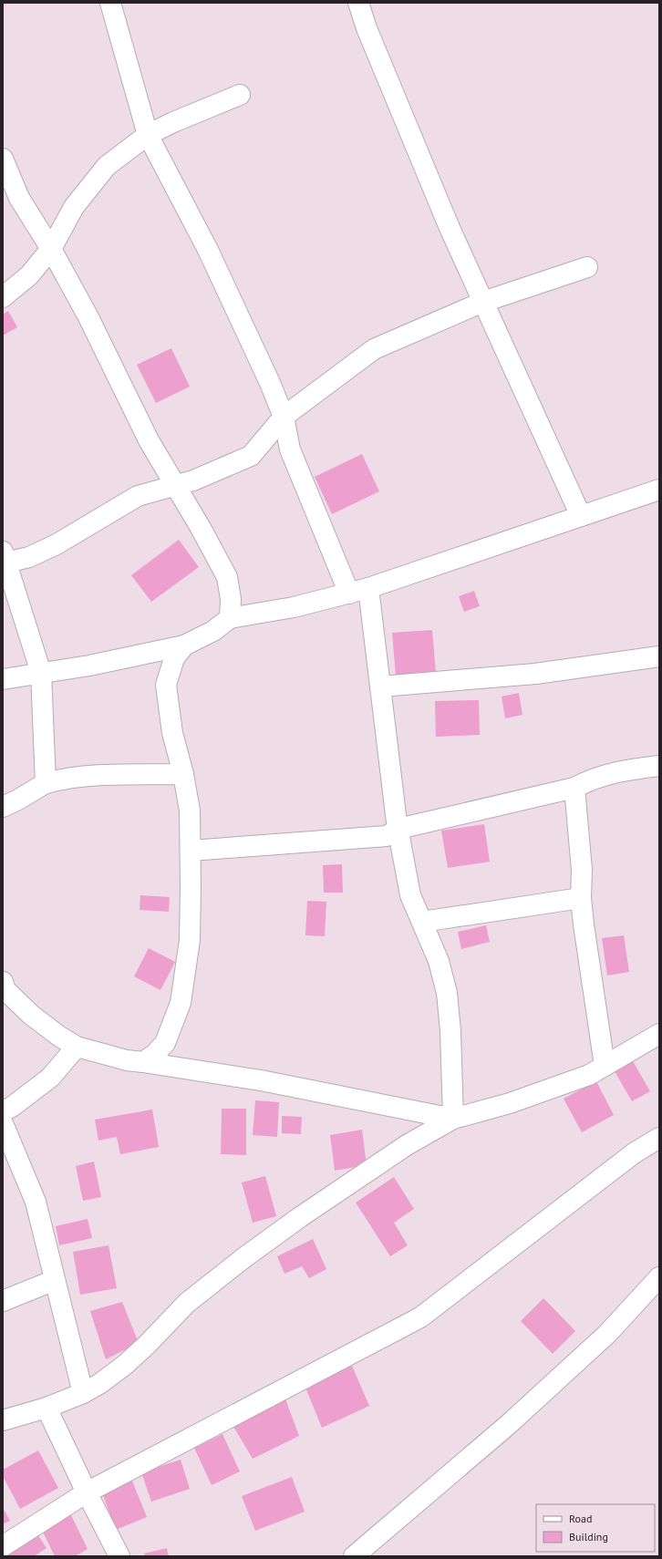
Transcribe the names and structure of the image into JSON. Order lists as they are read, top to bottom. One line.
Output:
{"legend":["Road","Building"]}
